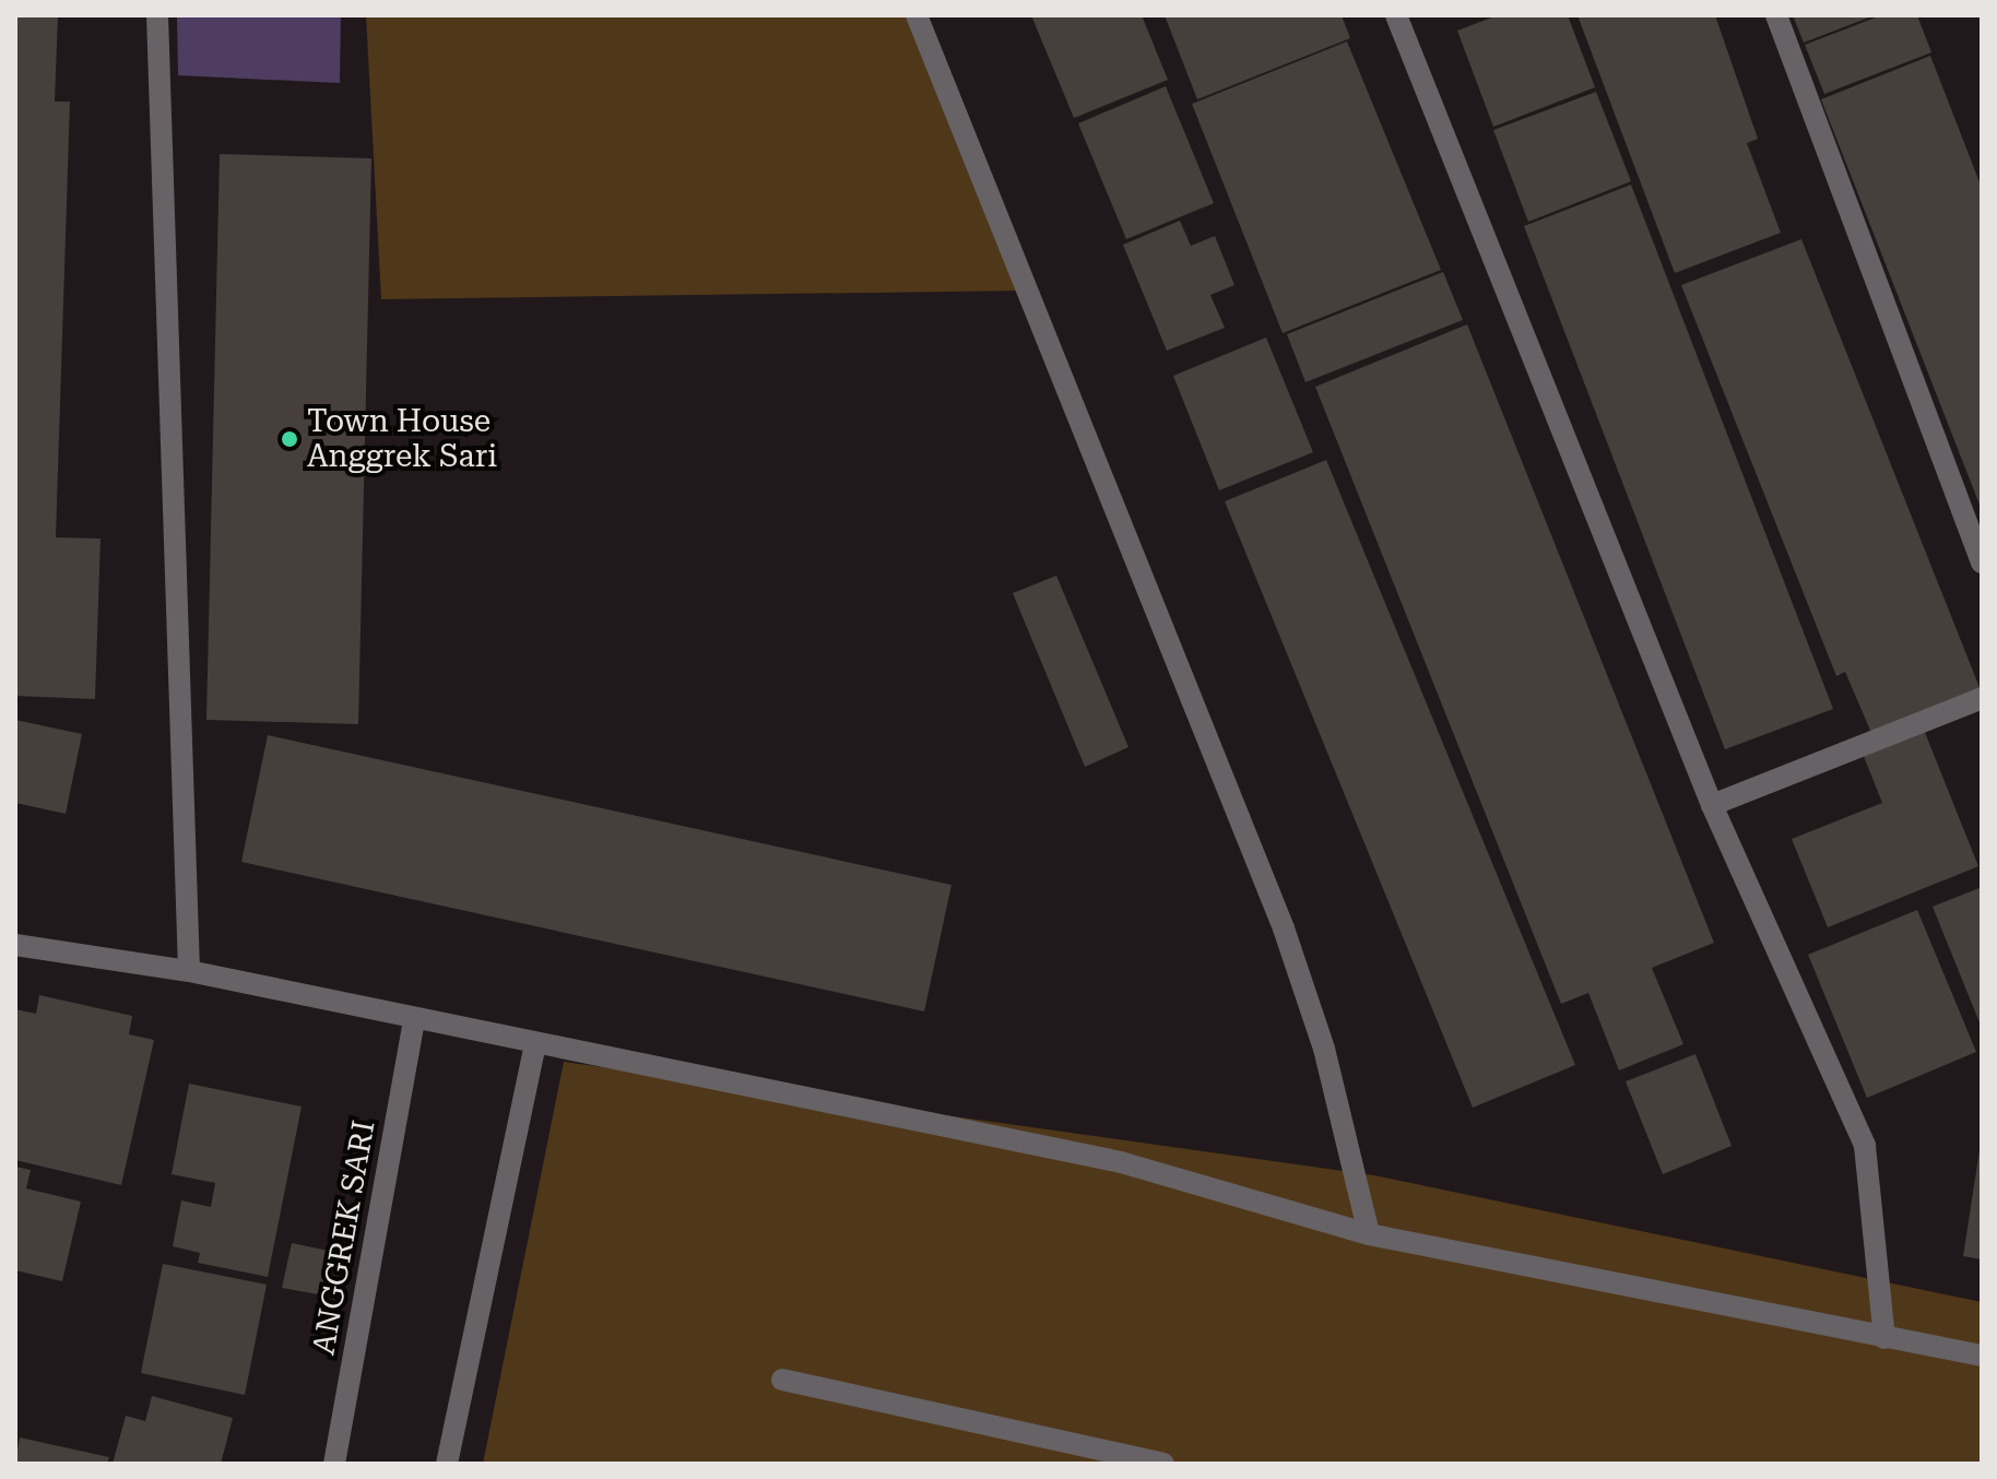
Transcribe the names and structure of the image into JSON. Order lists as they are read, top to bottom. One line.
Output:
{"streets":{"street":["ANGGREK SARI"]},"places":["Town House Anggrek Sari"]}
